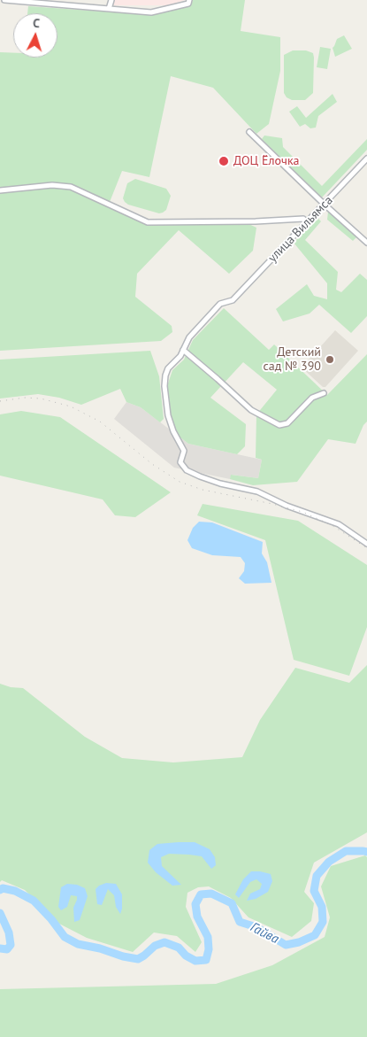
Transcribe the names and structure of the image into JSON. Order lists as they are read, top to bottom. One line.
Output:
{"streets":{"street":["улица Вильямса"]},"water":["Гайва"],"places":["ДОЦ Ёлочка","Детский сад № 390"],"north":"top"}
